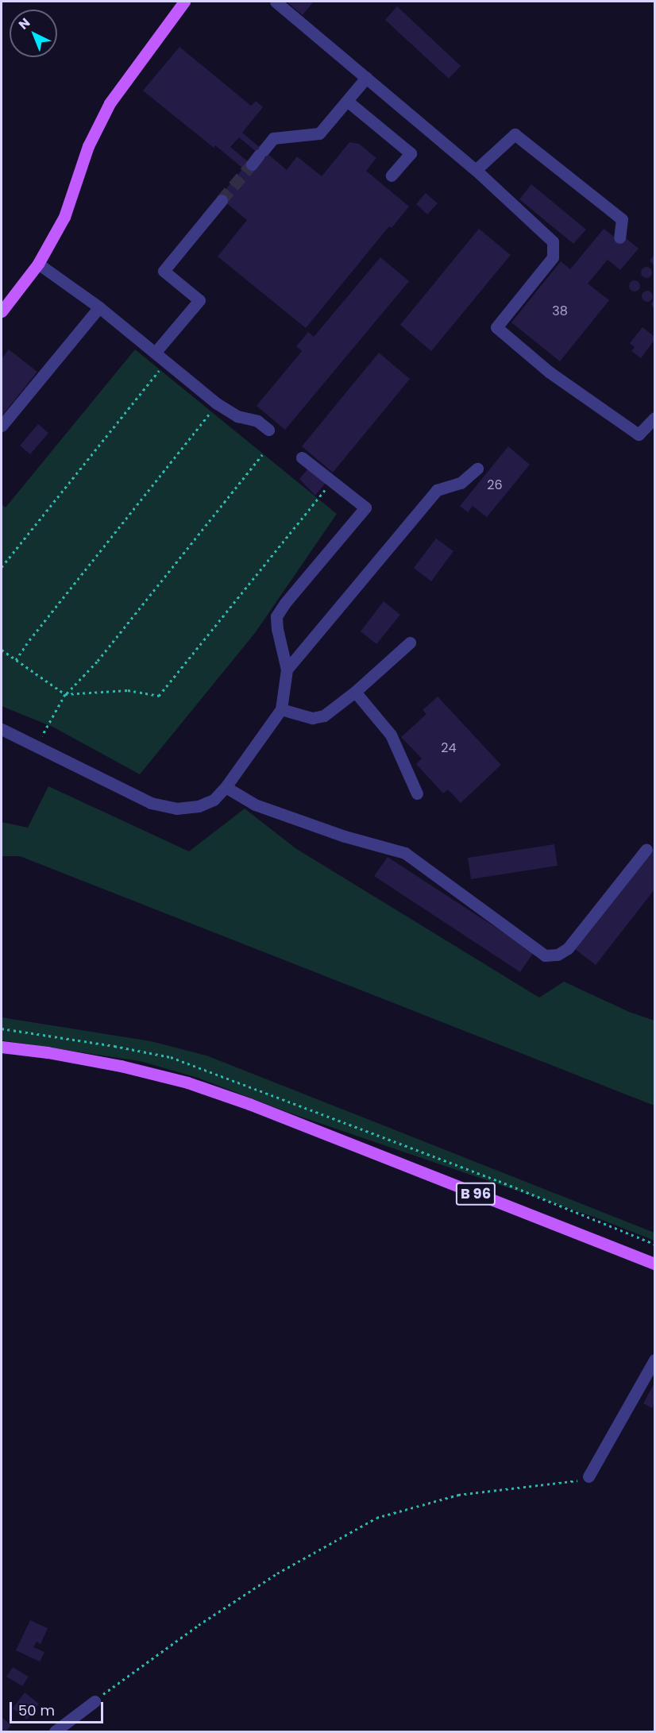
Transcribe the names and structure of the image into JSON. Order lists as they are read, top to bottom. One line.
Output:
{"streets":{"main road":["B 96"]},"house_numbers":["38","26","24"],"scale_bar":"50 m","north":"top left"}
